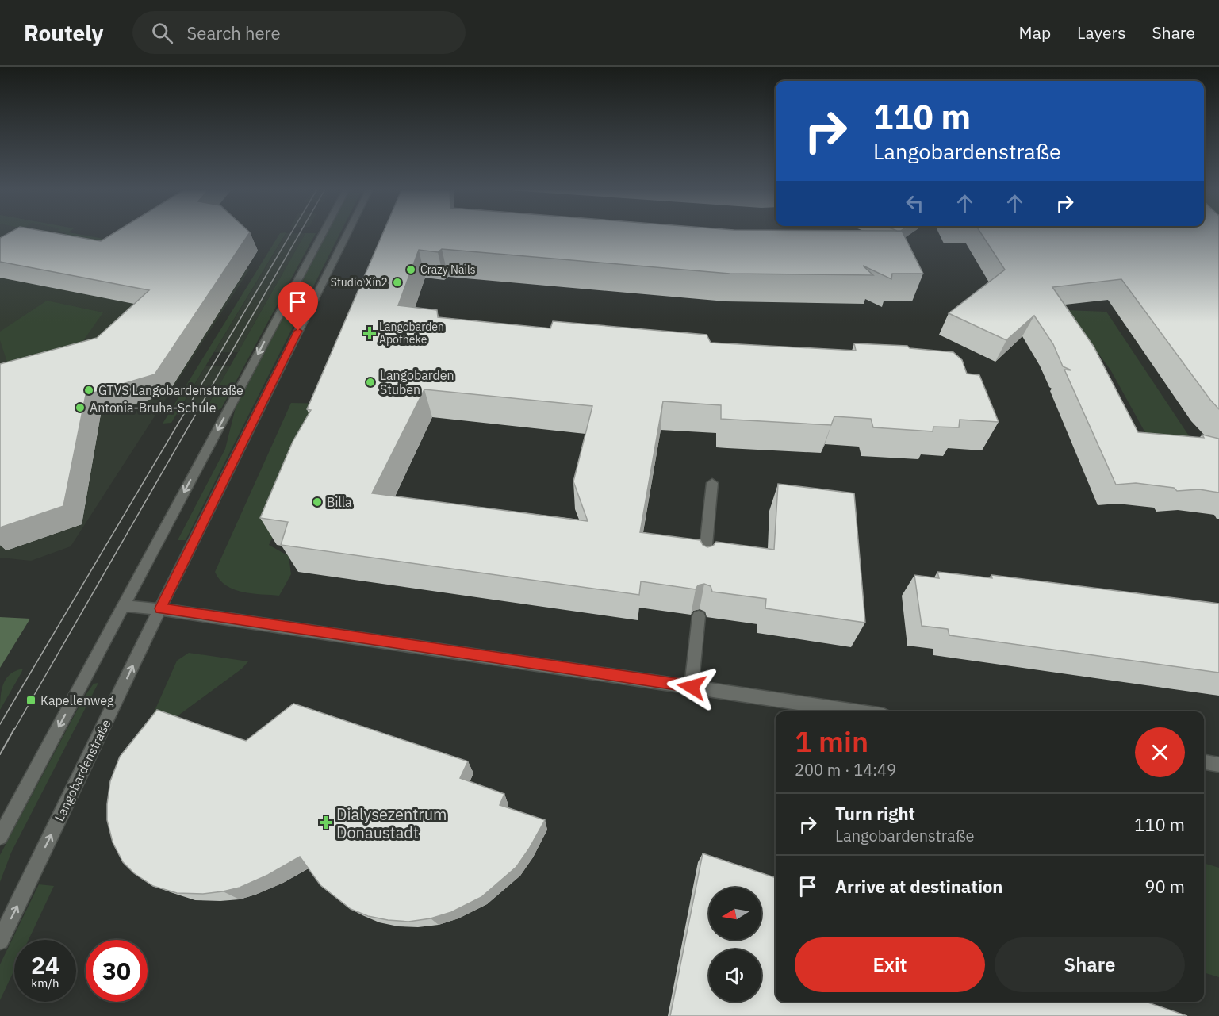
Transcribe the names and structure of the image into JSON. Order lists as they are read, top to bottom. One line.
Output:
{"streets":{"street":["Langobardenstraße"]},"places":{"other":["Crazy Nails","Studio Xin2","Langobarden Stuben","GTVS Langobardenstraße","Antonia-Bruha-Schule","Billa"],"health":["Langobarden Apotheke","Dialysezentrum Donaustadt"],"transit":["Kapellenweg"]},"north":"left","page":{"header":"Routely","search":"Search here","nav":["Map","Layers","Share"],"turn":["110 m","Langobardenstraße"],"heading":["1 min","200 m · 14:49"],"list":[{"name":"Turn right","note":"Langobardenstraße","value":"110 m"},{"name":"Arrive at destination","value":"90 m"}],"buttons":["Exit","Share"],"speed":"24 km/h","limit":"30"}}
